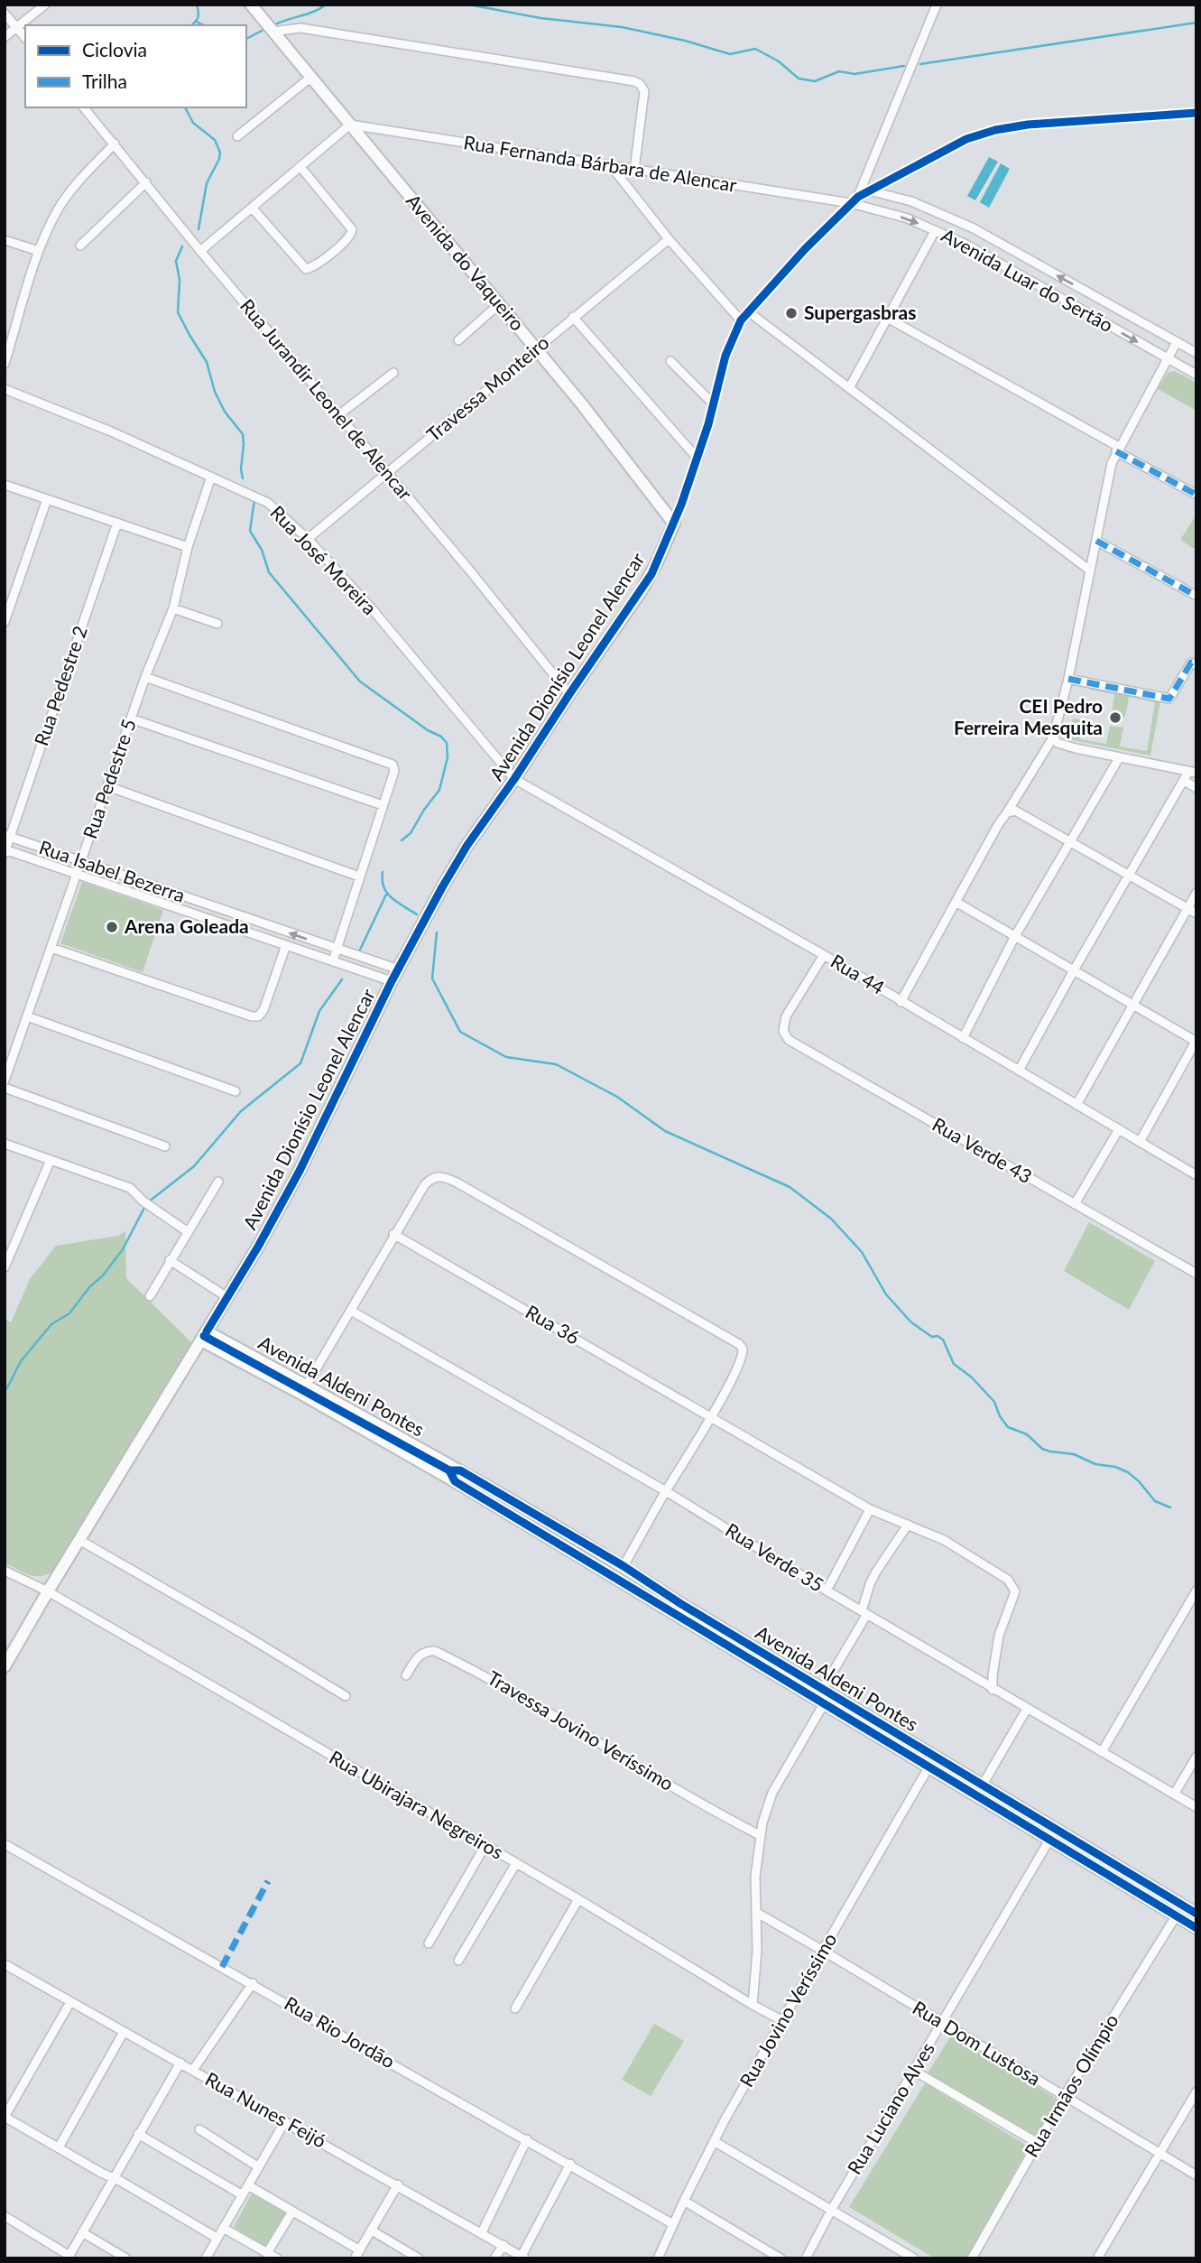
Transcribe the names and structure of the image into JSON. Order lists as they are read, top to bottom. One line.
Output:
{"streets":{"main road":["Avenida do Vaqueiro","Avenida Dionísio Leonel Alencar","Avenida Aldeni Pontes"],"street":["Rua Fernanda Bárbara de Alencar","Avenida Luar do Sertão","Travessa Monteiro","Rua Jurandir Leonel de Alencar","Rua José Moreira","Rua Pedestre 2","Rua Pedestre 5","Rua Isabel Bezerra","Rua 44","Rua Verde 43","Rua 36","Rua Verde 35","Travessa Jovino Veríssimo","Rua Ubirajara Negreiros","Rua Jovino Veríssimo","Rua Rio Jordão","Rua Dom Lustosa","Rua Irmãos Olímpio","Rua Luciano Alves","Rua Nunes Feijó"]},"crossings":[["Rua Fernanda Bárbara de Alencar","Avenida do Vaqueiro"],["Rua Fernanda Bárbara de Alencar","Avenida Luar do Sertão"],["Rua Fernanda Bárbara de Alencar","Avenida Dionísio Leonel Alencar"],["Avenida do Vaqueiro","Travessa Monteiro"],["Avenida do Vaqueiro","Avenida Dionísio Leonel Alencar"],["Avenida Luar do Sertão","Avenida Dionísio Leonel Alencar"],["Travessa Monteiro","Rua Jurandir Leonel de Alencar"],["Travessa Monteiro","Rua José Moreira"],["Rua Jurandir Leonel de Alencar","Avenida Dionísio Leonel Alencar"],["Rua José Moreira","Avenida Dionísio Leonel Alencar"],["Rua José Moreira","Rua Pedestre 5"],["Rua José Moreira","Rua 44"],["Avenida Dionísio Leonel Alencar","Rua Isabel Bezerra"],["Avenida Dionísio Leonel Alencar","Rua 44"],["Avenida Dionísio Leonel Alencar","Avenida Aldeni Pontes"],["Avenida Dionísio Leonel Alencar","Rua Ubirajara Negreiros"],["Rua Pedestre 2","Rua Isabel Bezerra"],["Rua Pedestre 5","Rua Isabel Bezerra"],["Rua 44","Rua Verde 43"],["Rua 36","Rua Verde 35"],["Avenida Aldeni Pontes","Rua Jovino Veríssimo"],["Avenida Aldeni Pontes","Rua Irmãos Olímpio"],["Avenida Aldeni Pontes","Rua Luciano Alves"],["Rua Ubirajara Negreiros","Rua Jovino Veríssimo"],["Rua Jovino Veríssimo","Rua Rio Jordão"],["Rua Jovino Veríssimo","Rua Dom Lustosa"],["Rua Dom Lustosa","Rua Irmãos Olímpio"],["Rua Dom Lustosa","Rua Luciano Alves"]],"places":["Supergasbras","CEI Pedro Ferreira Mesquita","Arena Goleada"],"legend":["Ciclovia","Trilha"]}
